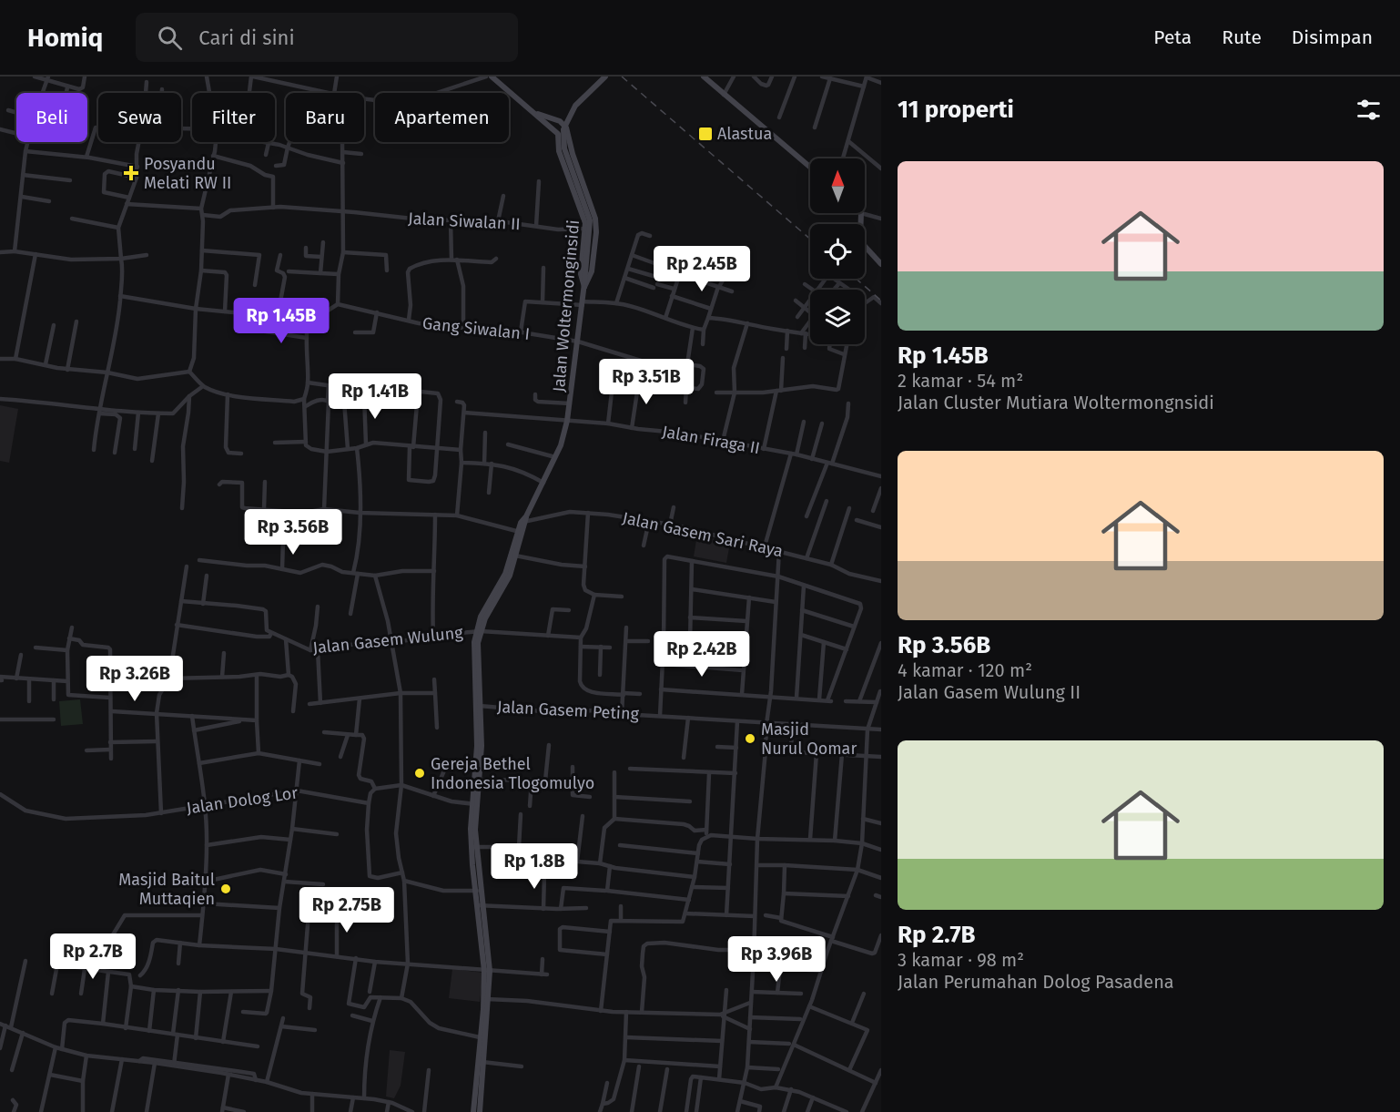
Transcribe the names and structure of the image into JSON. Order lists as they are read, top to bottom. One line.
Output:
{"streets":{"main road":["Jalan Woltermonginsidi"],"street":["Jalan Siwalan II","Gang Siwalan I","Jalan Firaga II","Jalan Gasem Sari Raya","Jalan Gasem Wulung","Jalan Gasem Peting","Jalan Dolog Lor"]},"crossings":[["Jalan Woltermonginsidi","Gang Siwalan I"],["Jalan Woltermonginsidi","Jalan Firaga II"],["Jalan Woltermonginsidi","Jalan Gasem Sari Raya"],["Jalan Woltermonginsidi","Jalan Gasem Wulung"],["Jalan Woltermonginsidi","Jalan Gasem Peting"]],"places":{"transit":["Alastua"],"health":["Posyandu Melati RW II"],"other":["Masjid Nurul Qomar","Gereja Bethel Indonesia Tlogomulyo","Masjid Baitul Muttaqien"]},"north":"top","page":{"header":"Homiq","search":"Cari di sini","nav":["Peta","Rute","Disimpan"],"heading":"11 properti","chip":["Beli","Sewa","Filter","Baru","Apartemen"],"list":[{"name":"Rp 1.45B","note":"2 kamar · 54 m² · Jalan Cluster Mutiara Woltermongnsidi"},{"name":"Rp 3.56B","note":"4 kamar · 120 m² · Jalan Gasem Wulung II"},{"name":"Rp 2.7B","note":"3 kamar · 98 m² · Jalan Perumahan Dolog Pasadena"}],"price":["Rp 2.45B","Rp 1.45B","Rp 3.51B","Rp 1.41B","Rp 3.56B","Rp 2.42B","Rp 3.26B","Rp 1.8B","Rp 2.75B","Rp 2.7B","Rp 3.96B"]}}
